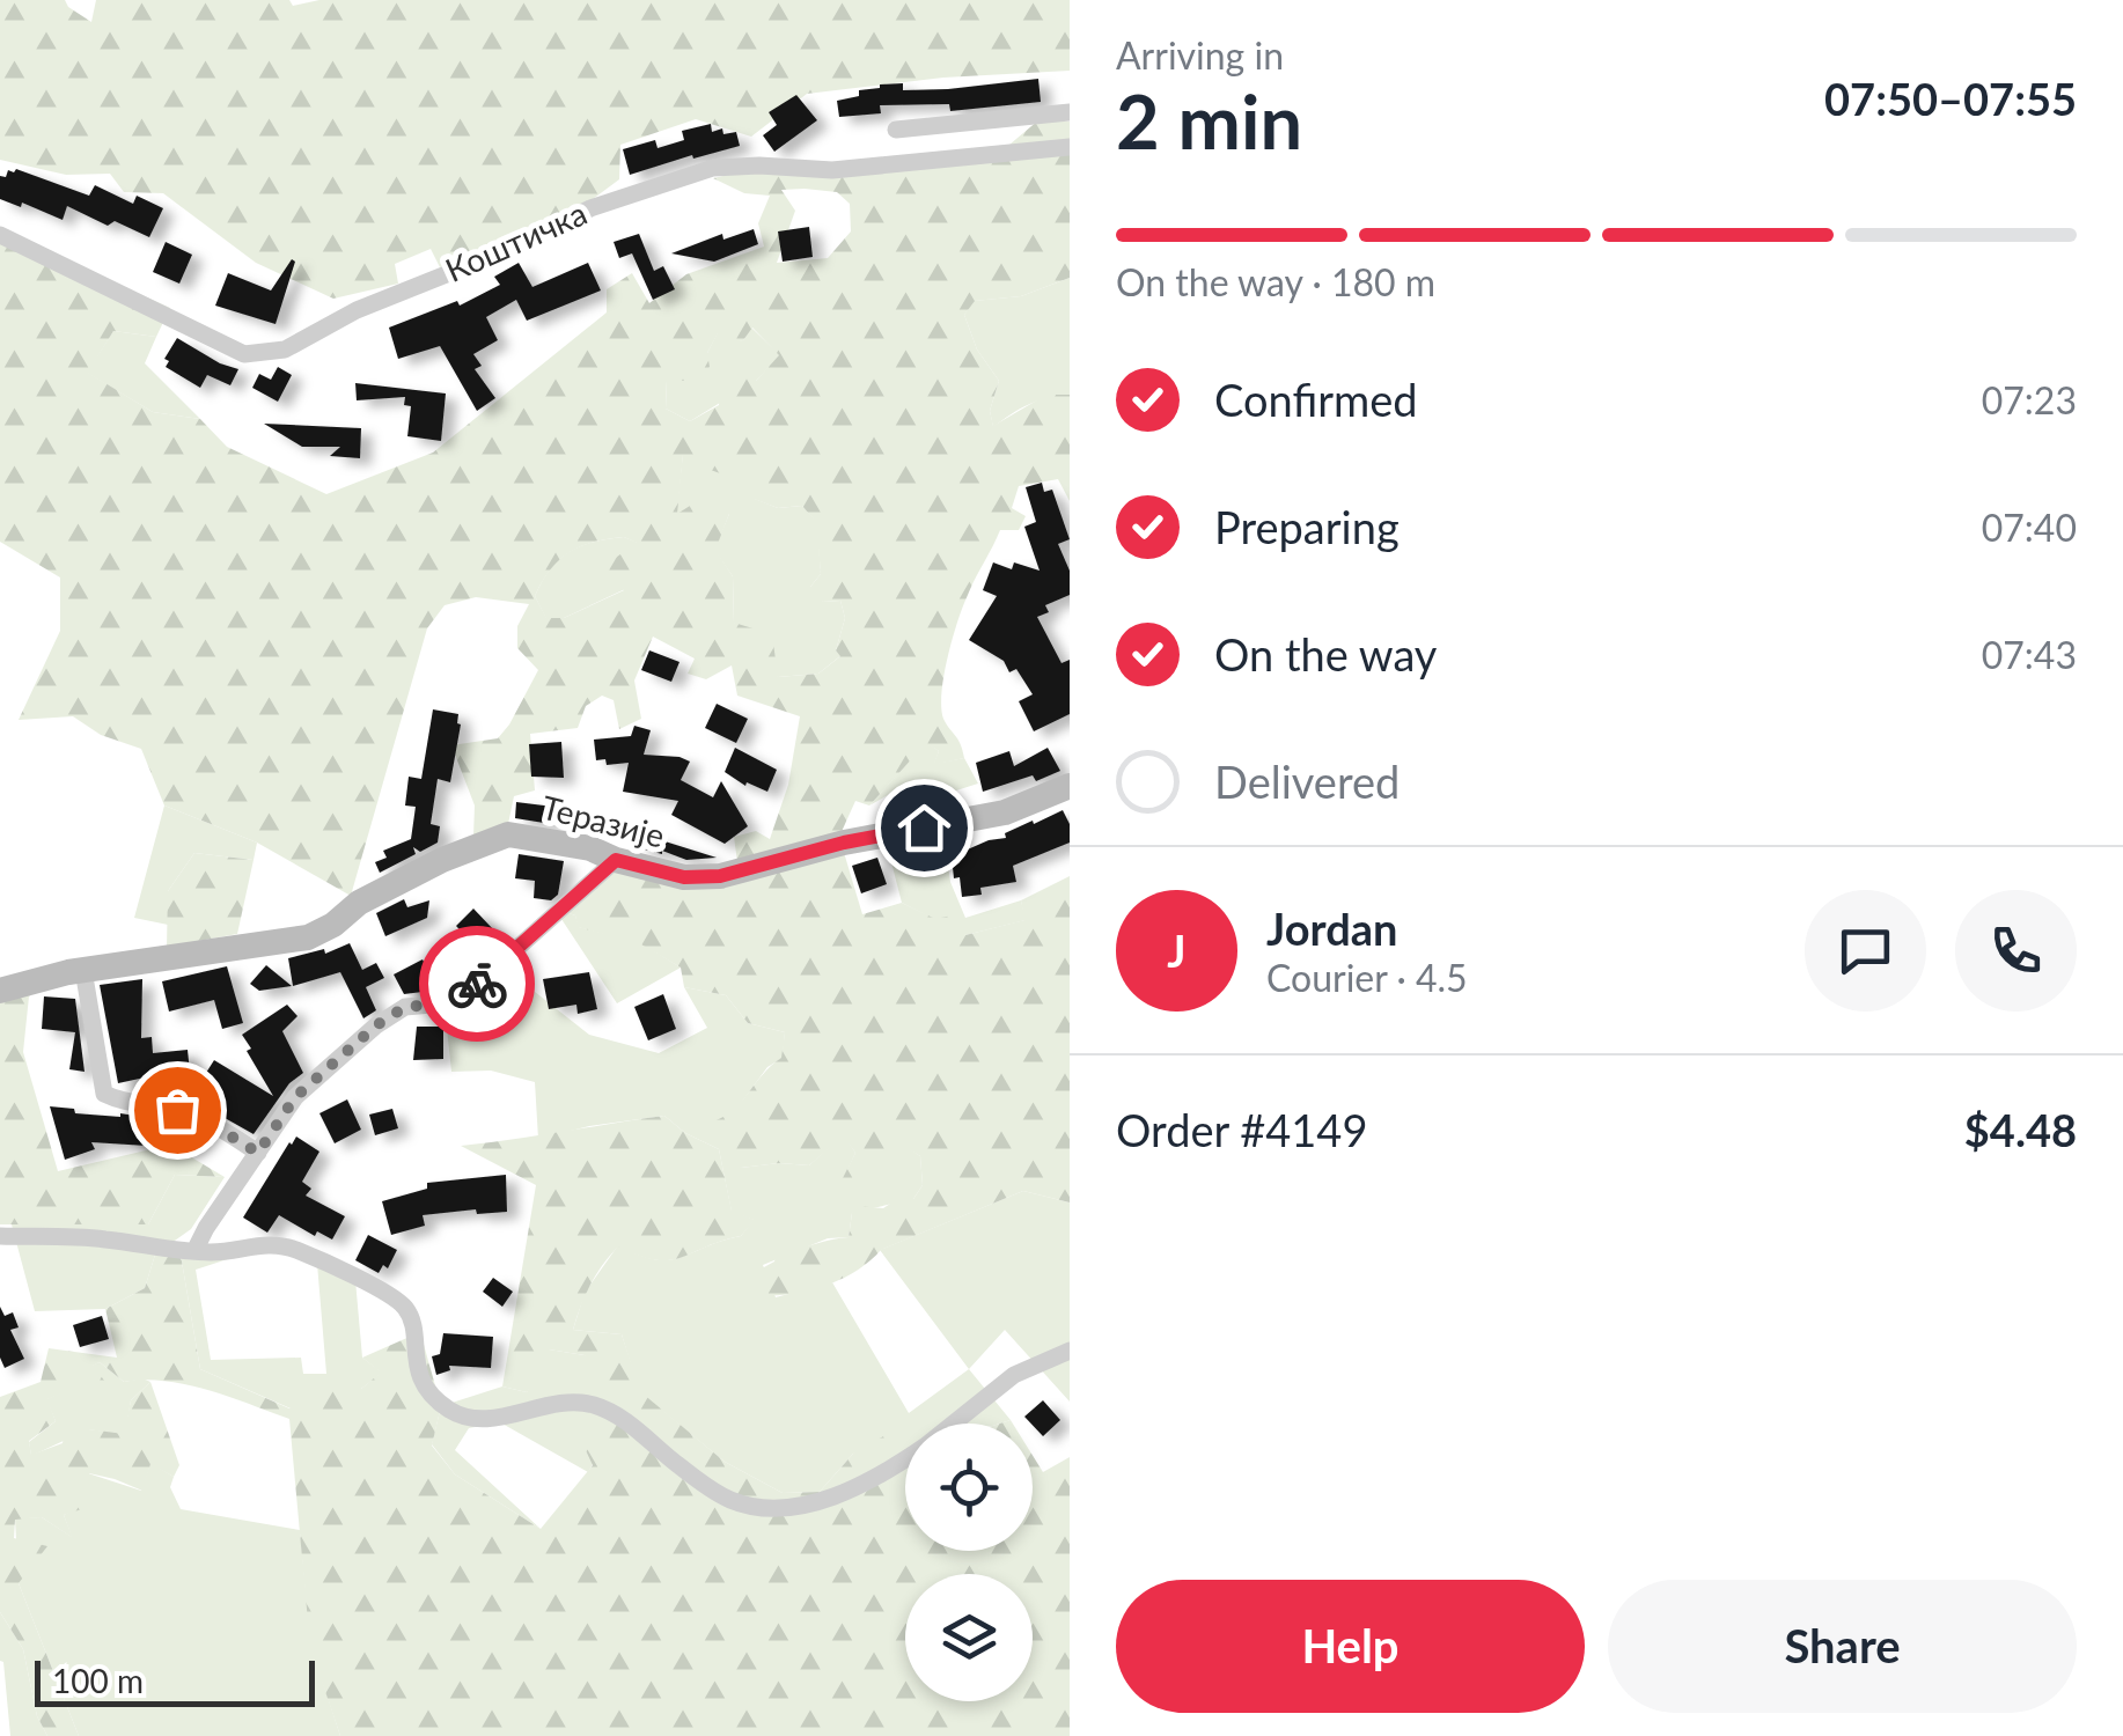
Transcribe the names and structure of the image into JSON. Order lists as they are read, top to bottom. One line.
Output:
{"streets":{"street":["Коштичка","Теразије"]},"scale_bar":"100 m","page":{"heading":["2 min","Arriving in","07:50–07:55"],"panel":["Jordan","Courier · 4.5","Order #4149","$4.48"],"bar":"On the way · 180 m","list":[["Confirmed","07:23"],["Preparing","07:40"],["On the way","07:43"],"Delivered"],"round":"J","buttons":["Help","Share"],"scale":"100 m"}}
